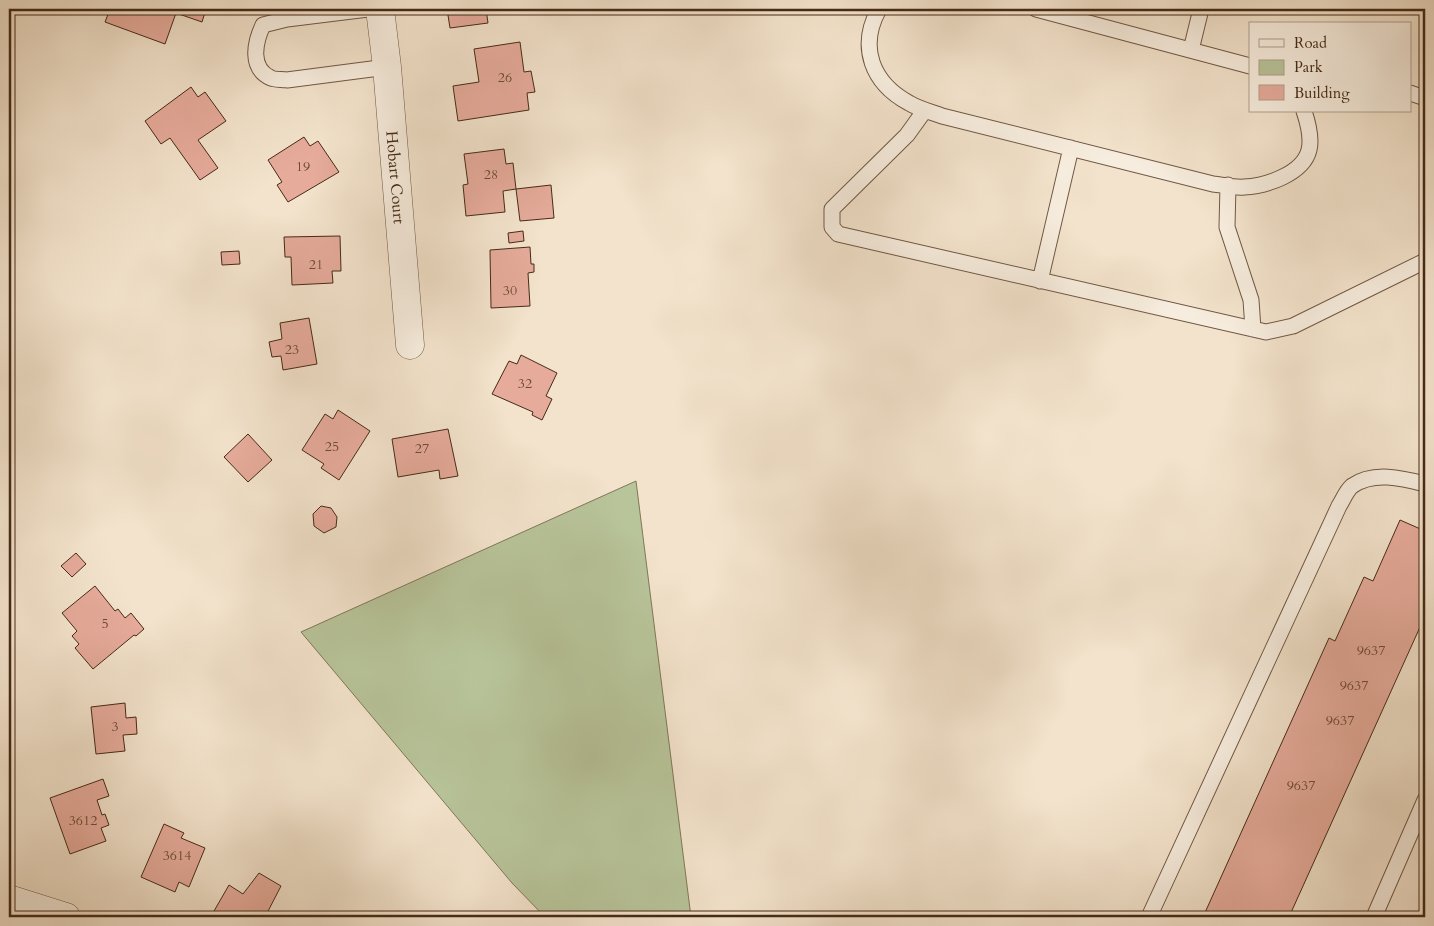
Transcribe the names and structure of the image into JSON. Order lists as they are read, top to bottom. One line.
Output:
{"streets":{"street":["Hobart Court"]},"house_numbers":["26","19","28","21","30","23","32","25","27","5","9637","9637","9637","3","9637","3612","3614"],"legend":["Road","Park","Building"]}
